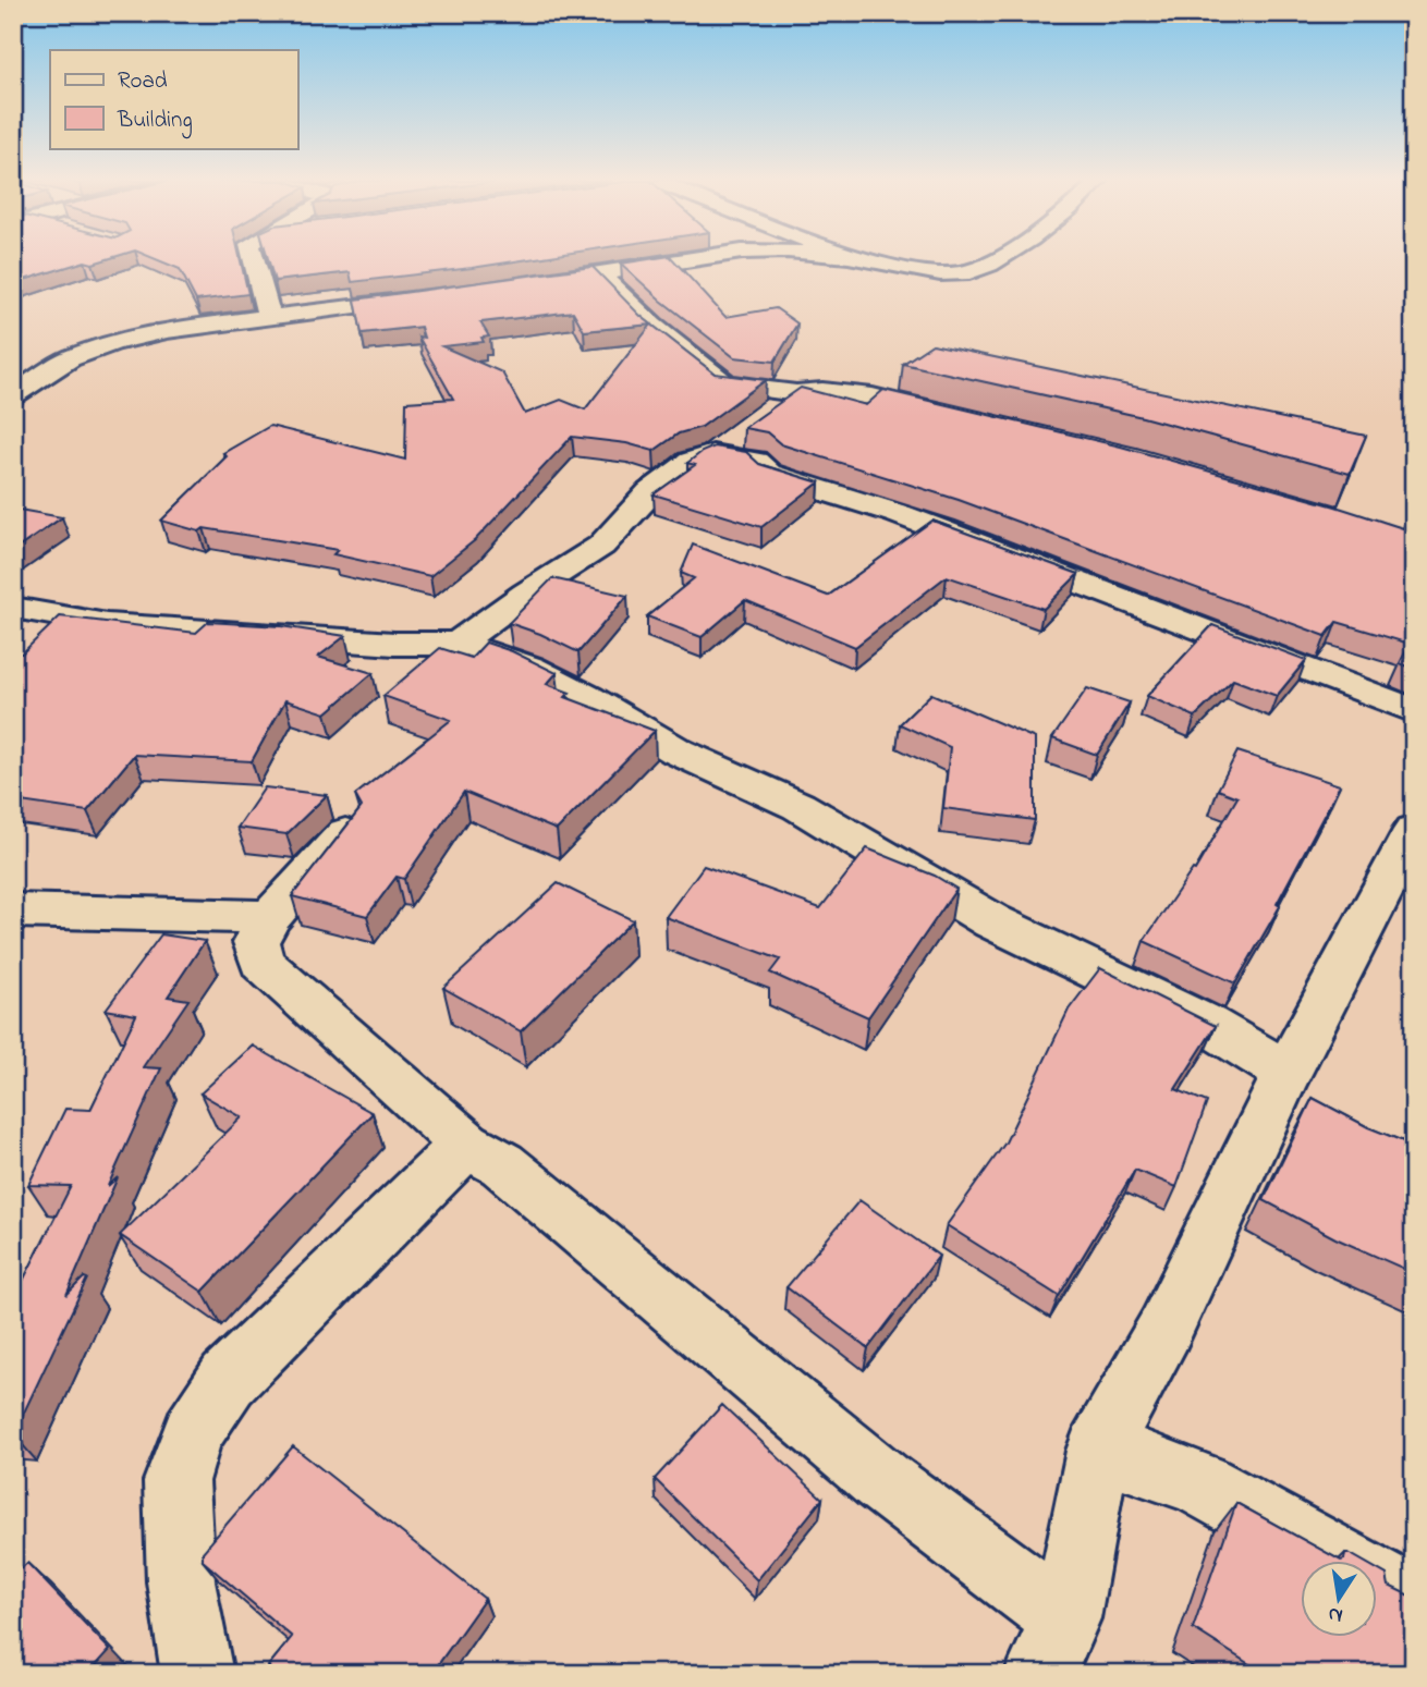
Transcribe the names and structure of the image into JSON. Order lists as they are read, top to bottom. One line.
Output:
{"legend":["Road","Building"],"north":"bottom"}
